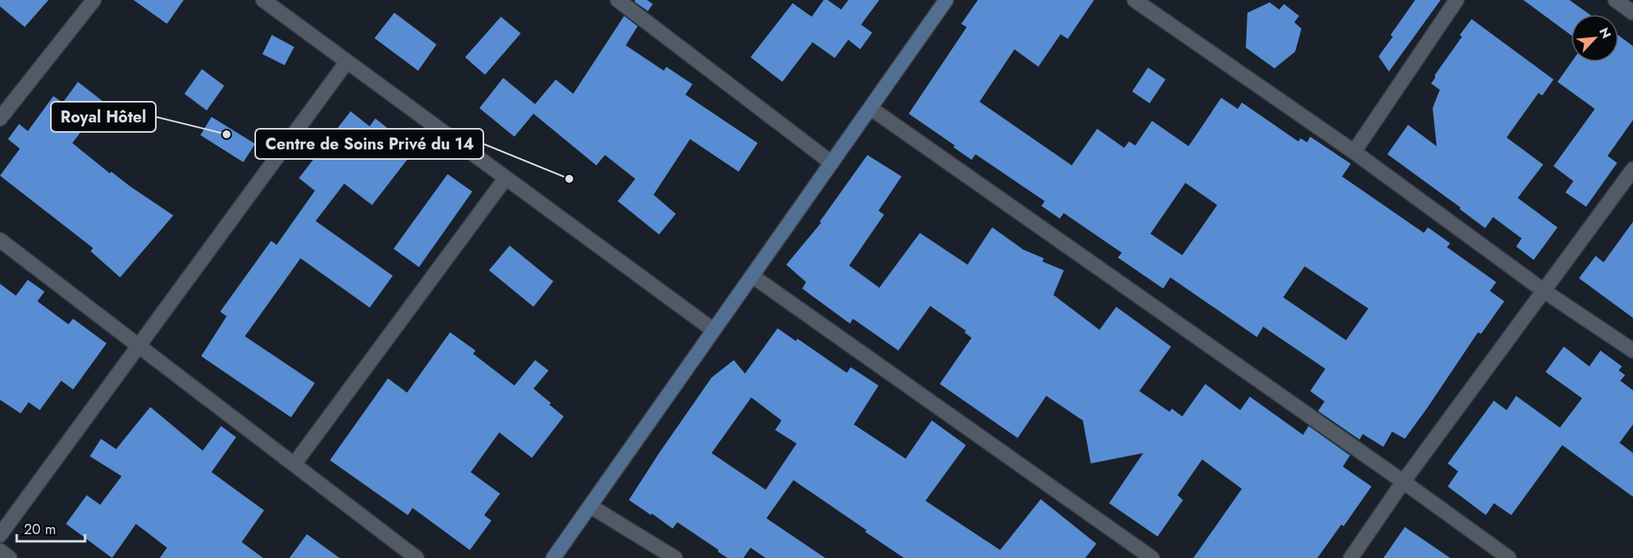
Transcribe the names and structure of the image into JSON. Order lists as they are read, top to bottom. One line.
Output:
{"places":["Royal Hôtel","Centre de Soins Privé du 14"],"scale_bar":"20 m","north":"top right"}
